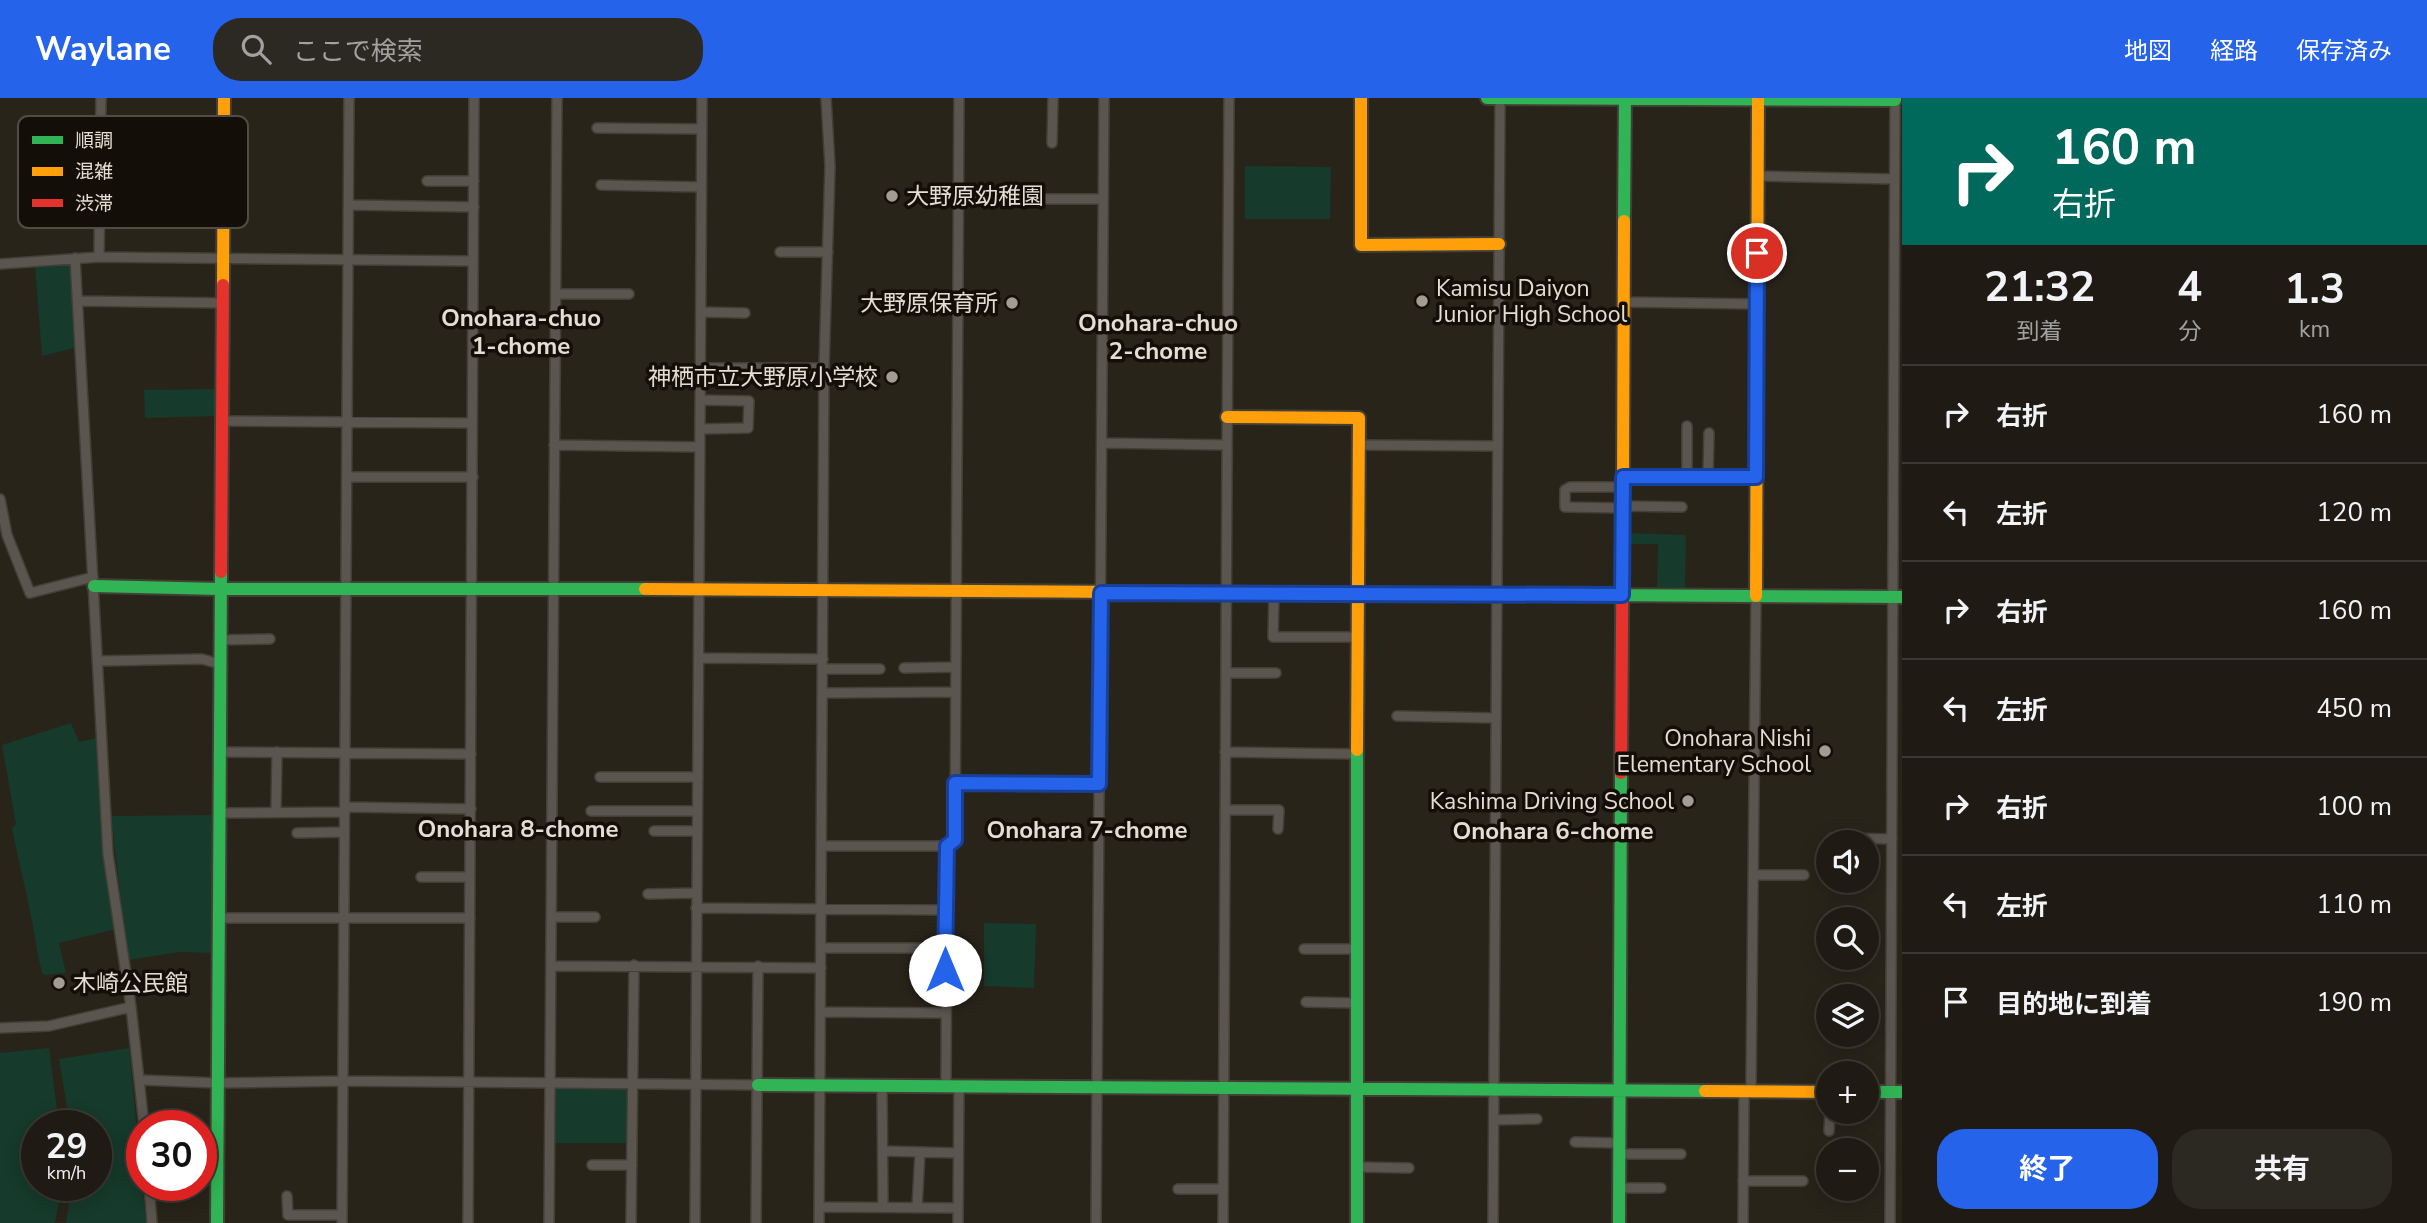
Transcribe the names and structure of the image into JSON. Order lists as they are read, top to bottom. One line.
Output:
{"districts":["Onohara-chuo 1-chome","Onohara-chuo 2-chome","Onohara 8-chome","Onohara 7-chome","Onohara 6-chome"],"places":["大野原幼稚園","Kamisu Daiyon Junior High School","大野原保育所","神栖市立大野原小学校","Onohara Nishi Elementary School","Kashima Driving School","木崎公民館"],"legend":["順調","混雑","渋滞"],"page":{"header":"Waylane","search":"ここで検索","nav":["地図","経路","保存済み"],"turn":["160 m","右折"],"eta":["21:32","到着","4","分","1.3","km"],"list":[{"name":"右折","value":"160 m"},{"name":"左折","value":"120 m"},{"name":"右折","value":"160 m"},{"name":"左折","value":"450 m"},{"name":"右折","value":"100 m"},{"name":"左折","value":"110 m"},{"name":"目的地に到着","value":"190 m"}],"map_buttons":["+","−"],"speed":"29 km/h","limit":"30","buttons":["終了","共有"]}}
